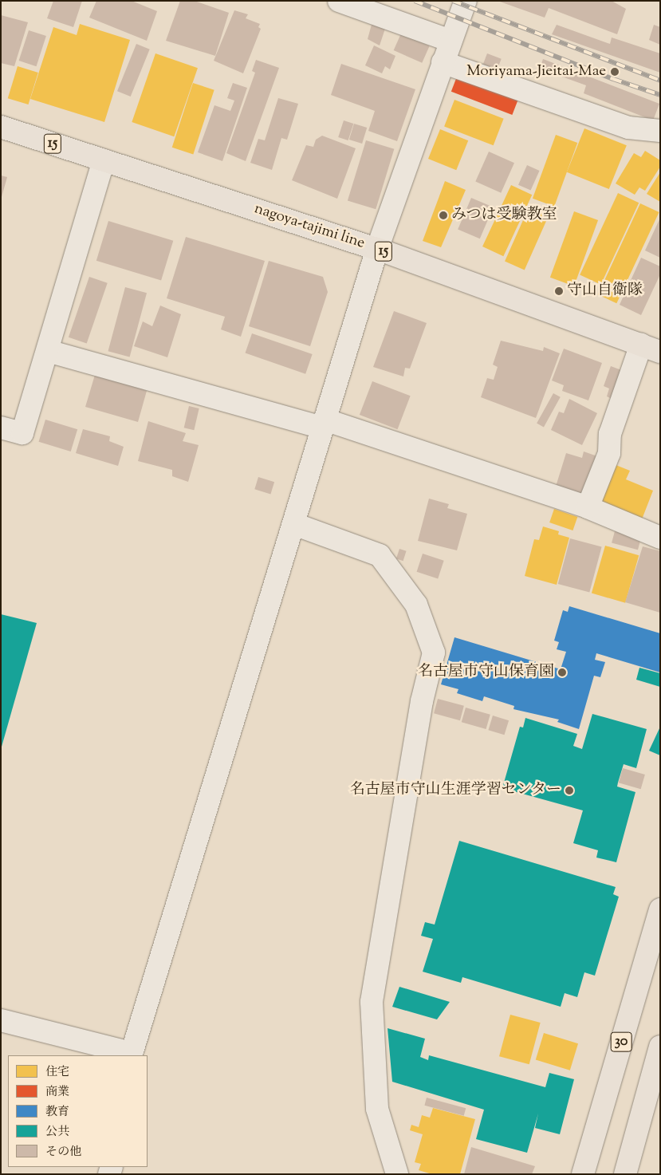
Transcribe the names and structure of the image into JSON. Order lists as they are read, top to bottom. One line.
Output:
{"streets":{"main road":["15","nagoya-tajimi line","30"]},"places":["Moriyama-Jieitai-Mae","みつは受験教室","守山自衛隊","名古屋市守山保育園","名古屋市守山生涯学習センター"],"legend":["住宅","商業","教育","公共","その他"]}
